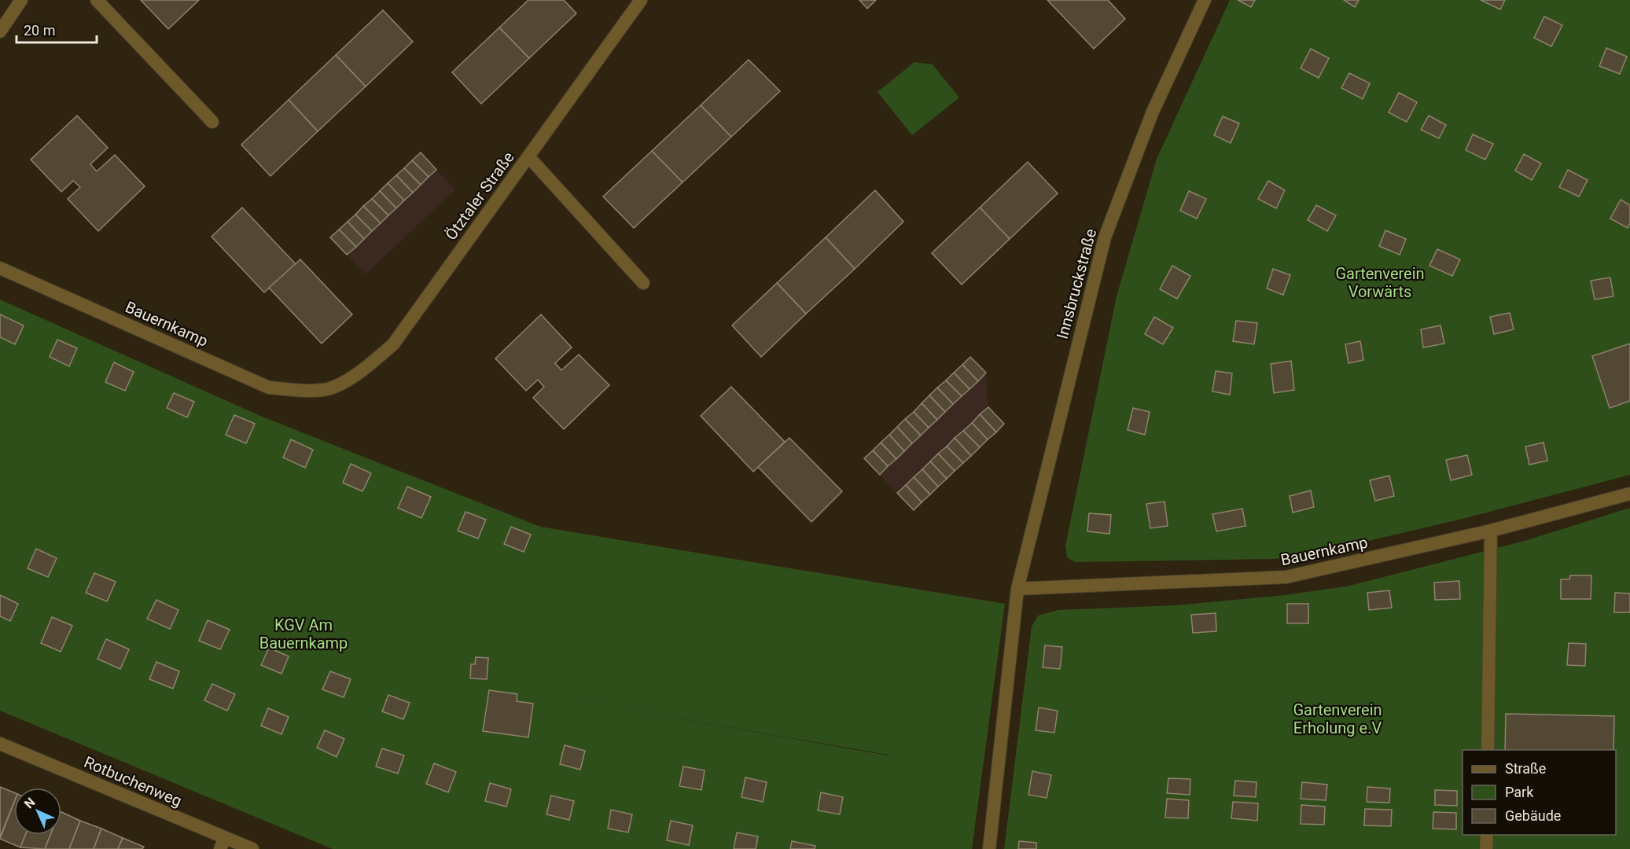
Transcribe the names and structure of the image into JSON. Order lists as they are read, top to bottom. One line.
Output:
{"streets":{"street":["Ötztaler Straße","Innsbruckstraße","Bauernkamp","Rotbuchenweg"]},"crossings":[["Ötztaler Straße","Bauernkamp"],["Innsbruckstraße","Bauernkamp"]],"parks":["Gartenverein Vorwärts","KGV Am Bauernkamp","Gartenverein Erholung e.V"],"legend":["Straße","Park","Gebäude"],"scale_bar":"20 m","north":"top left"}
